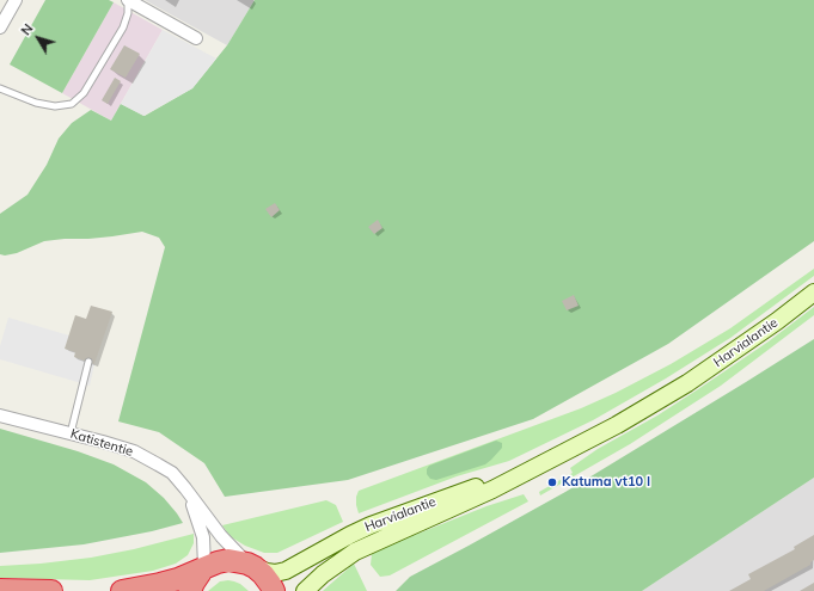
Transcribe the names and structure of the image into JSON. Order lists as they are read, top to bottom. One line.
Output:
{"streets":{"main road":["Harvialantie"],"street":["Katistentie"]},"crossings":[["Harvialantie","Katistentie"]],"places":["Katuma vt10 I"],"north":"top left"}
